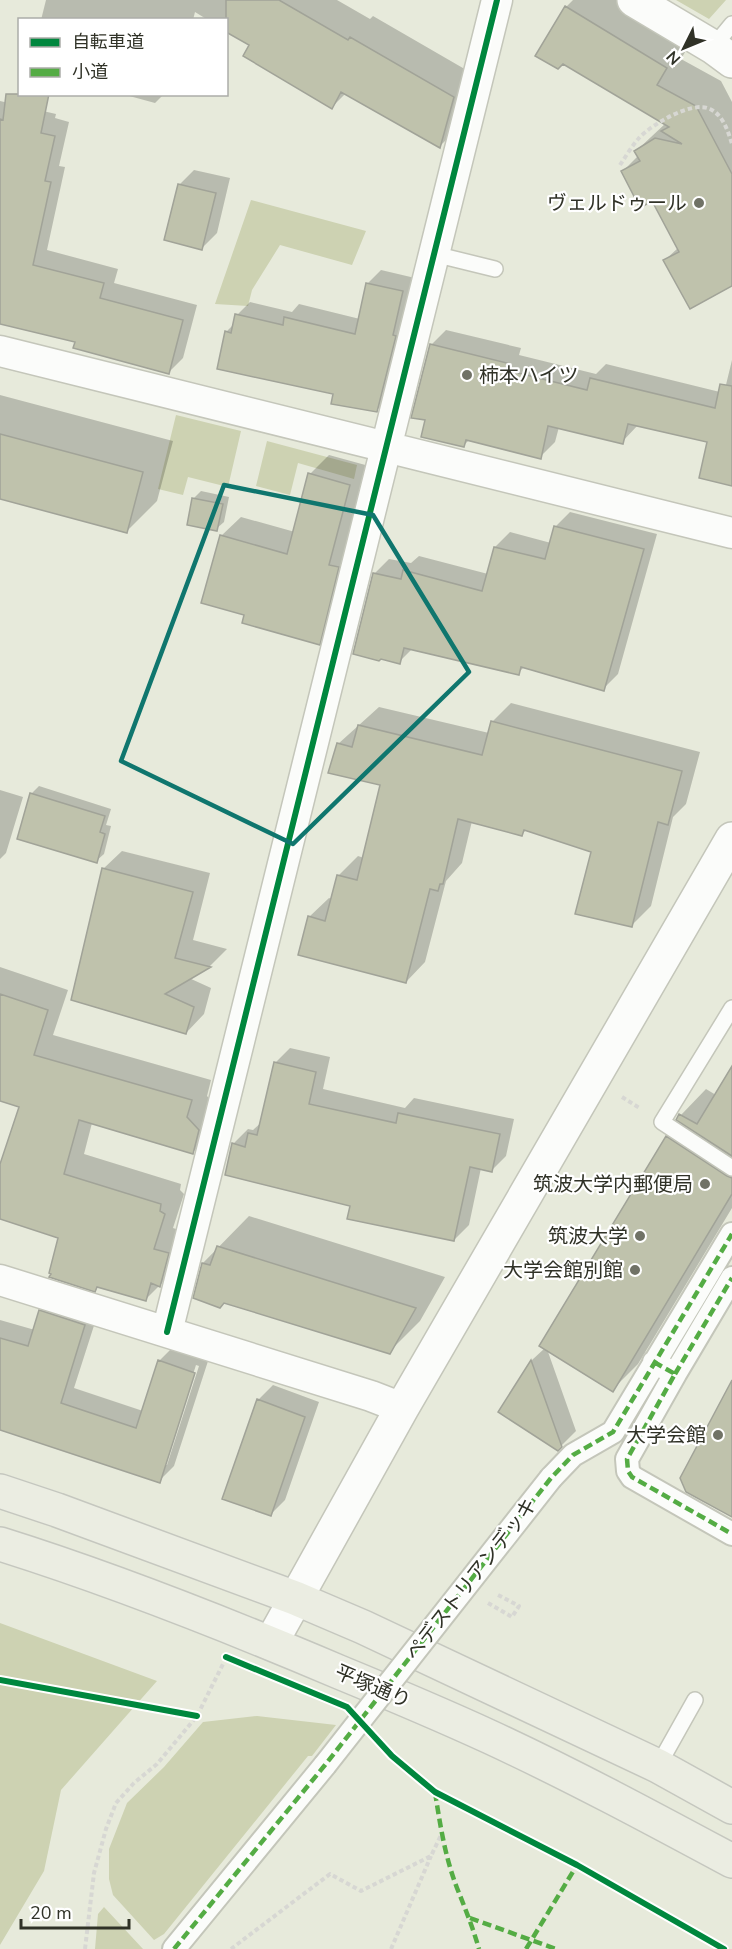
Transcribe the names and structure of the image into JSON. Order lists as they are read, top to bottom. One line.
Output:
{"streets":{"main road":["平塚通り"],"street":["ペデストリアンデッキ"]},"places":["ヴェルドゥール","柿本ハイツ","筑波大学内郵便局","筑波大学","大学会館別館","大学会館"],"legend":["自転車道","小道"],"scale_bar":"20 m","north":"bottom left"}
